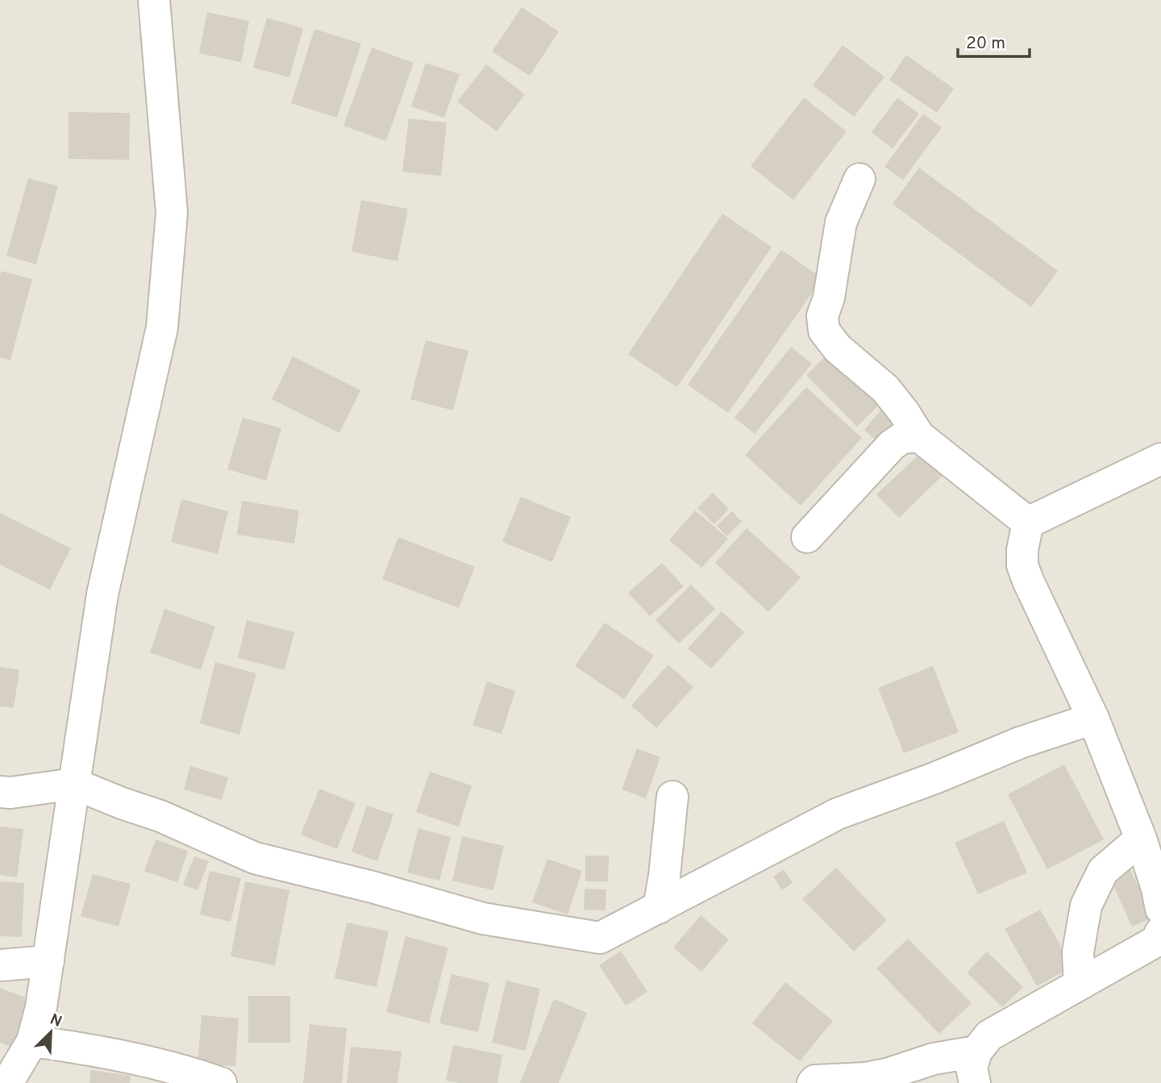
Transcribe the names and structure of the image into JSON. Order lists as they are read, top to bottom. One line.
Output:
{"scale_bar":"20 m","north":"top right"}
